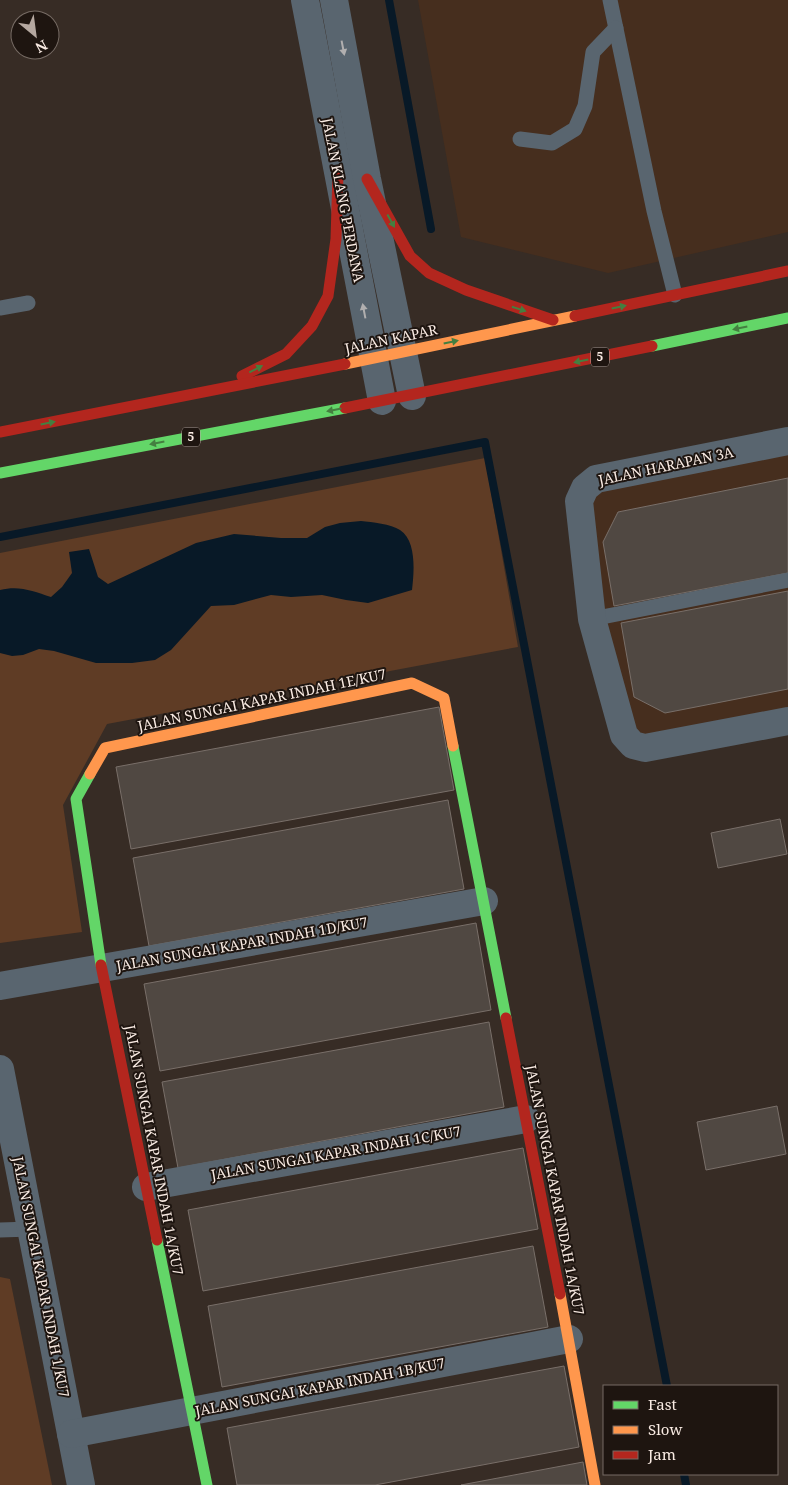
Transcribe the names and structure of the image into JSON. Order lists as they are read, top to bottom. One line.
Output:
{"streets":{"main road":["JALAN KAPAR","5","JALAN SUNGAI KAPAR INDAH 1E/KU7","JALAN SUNGAI KAPAR INDAH 1A/KU7"],"street":["JALAN KLANG PERDANA","JALAN HARAPAN 3A","JALAN SUNGAI KAPAR INDAH 1D/KU7","JALAN SUNGAI KAPAR INDAH 1C/KU7","JALAN SUNGAI KAPAR INDAH 1/KU7","JALAN SUNGAI KAPAR INDAH 1B/KU7"]},"crossings":[["JALAN KLANG PERDANA","JALAN KAPAR"],["JALAN KLANG PERDANA","5"],["JALAN SUNGAI KAPAR INDAH 1E/KU7","JALAN SUNGAI KAPAR INDAH 1D/KU7"],["JALAN SUNGAI KAPAR INDAH 1E/KU7","JALAN SUNGAI KAPAR INDAH 1A/KU7"],["JALAN SUNGAI KAPAR INDAH 1D/KU7","JALAN SUNGAI KAPAR INDAH 1A/KU7"],["JALAN SUNGAI KAPAR INDAH 1A/KU7","JALAN SUNGAI KAPAR INDAH 1C/KU7"],["JALAN SUNGAI KAPAR INDAH 1A/KU7","JALAN SUNGAI KAPAR INDAH 1B/KU7"],["JALAN SUNGAI KAPAR INDAH 1/KU7","JALAN SUNGAI KAPAR INDAH 1B/KU7"]],"legend":["Fast","Slow","Jam"],"north":"bottom right"}
